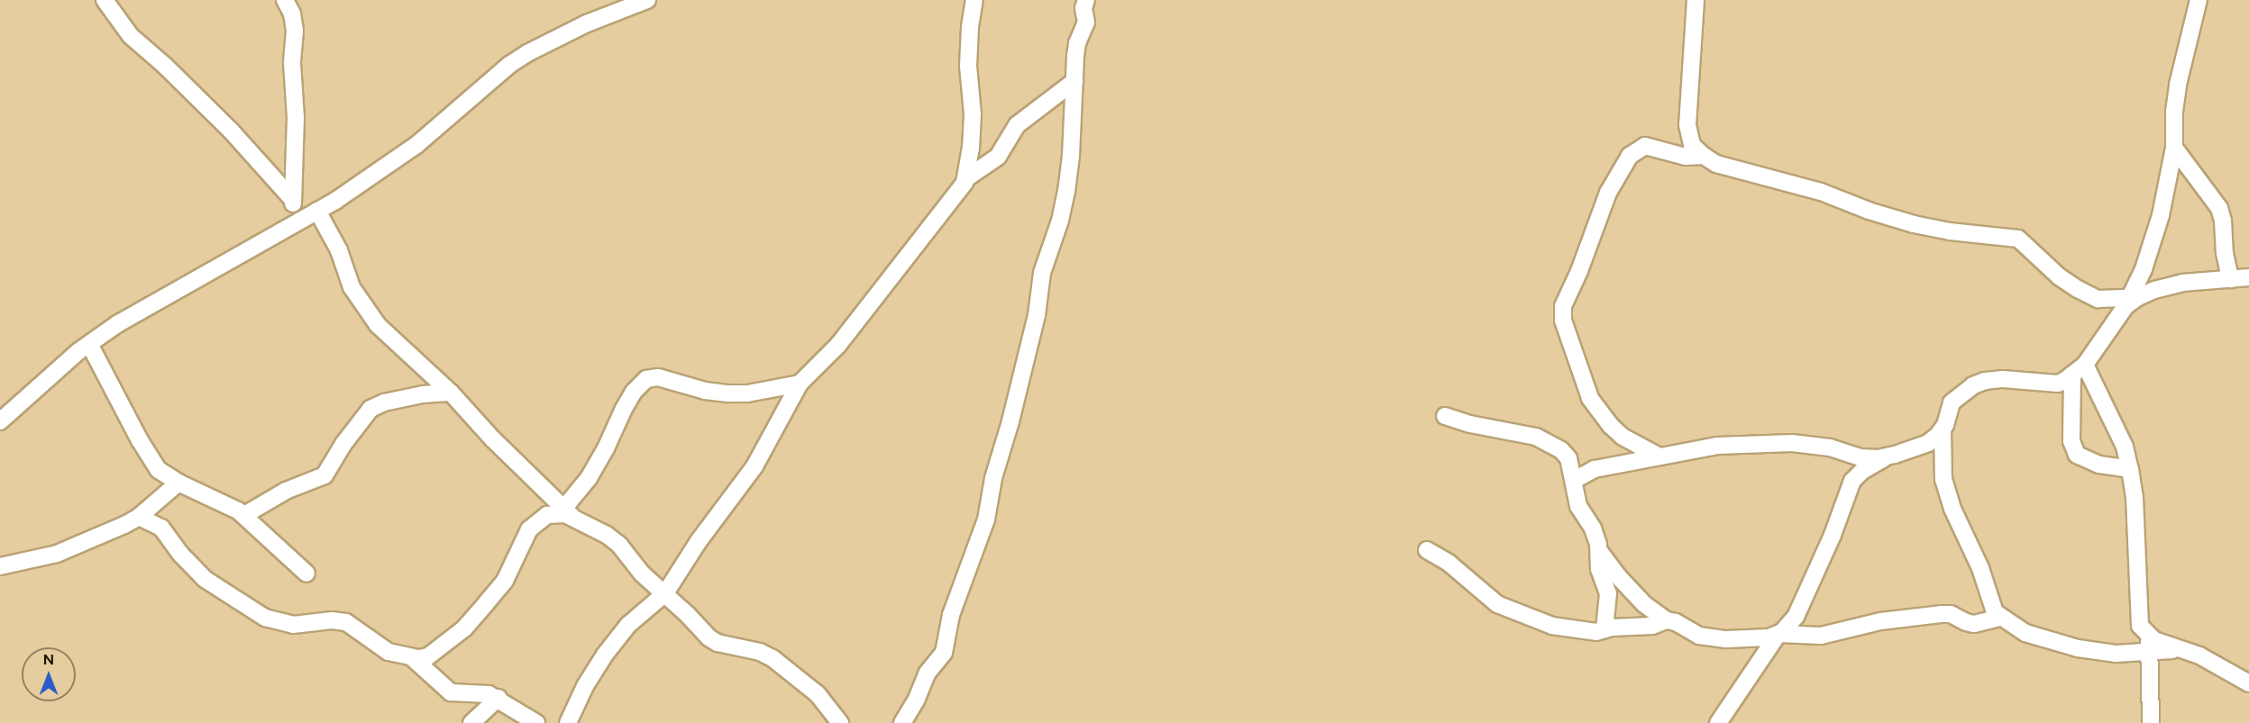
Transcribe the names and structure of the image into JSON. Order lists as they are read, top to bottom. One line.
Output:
{"north":"top"}
